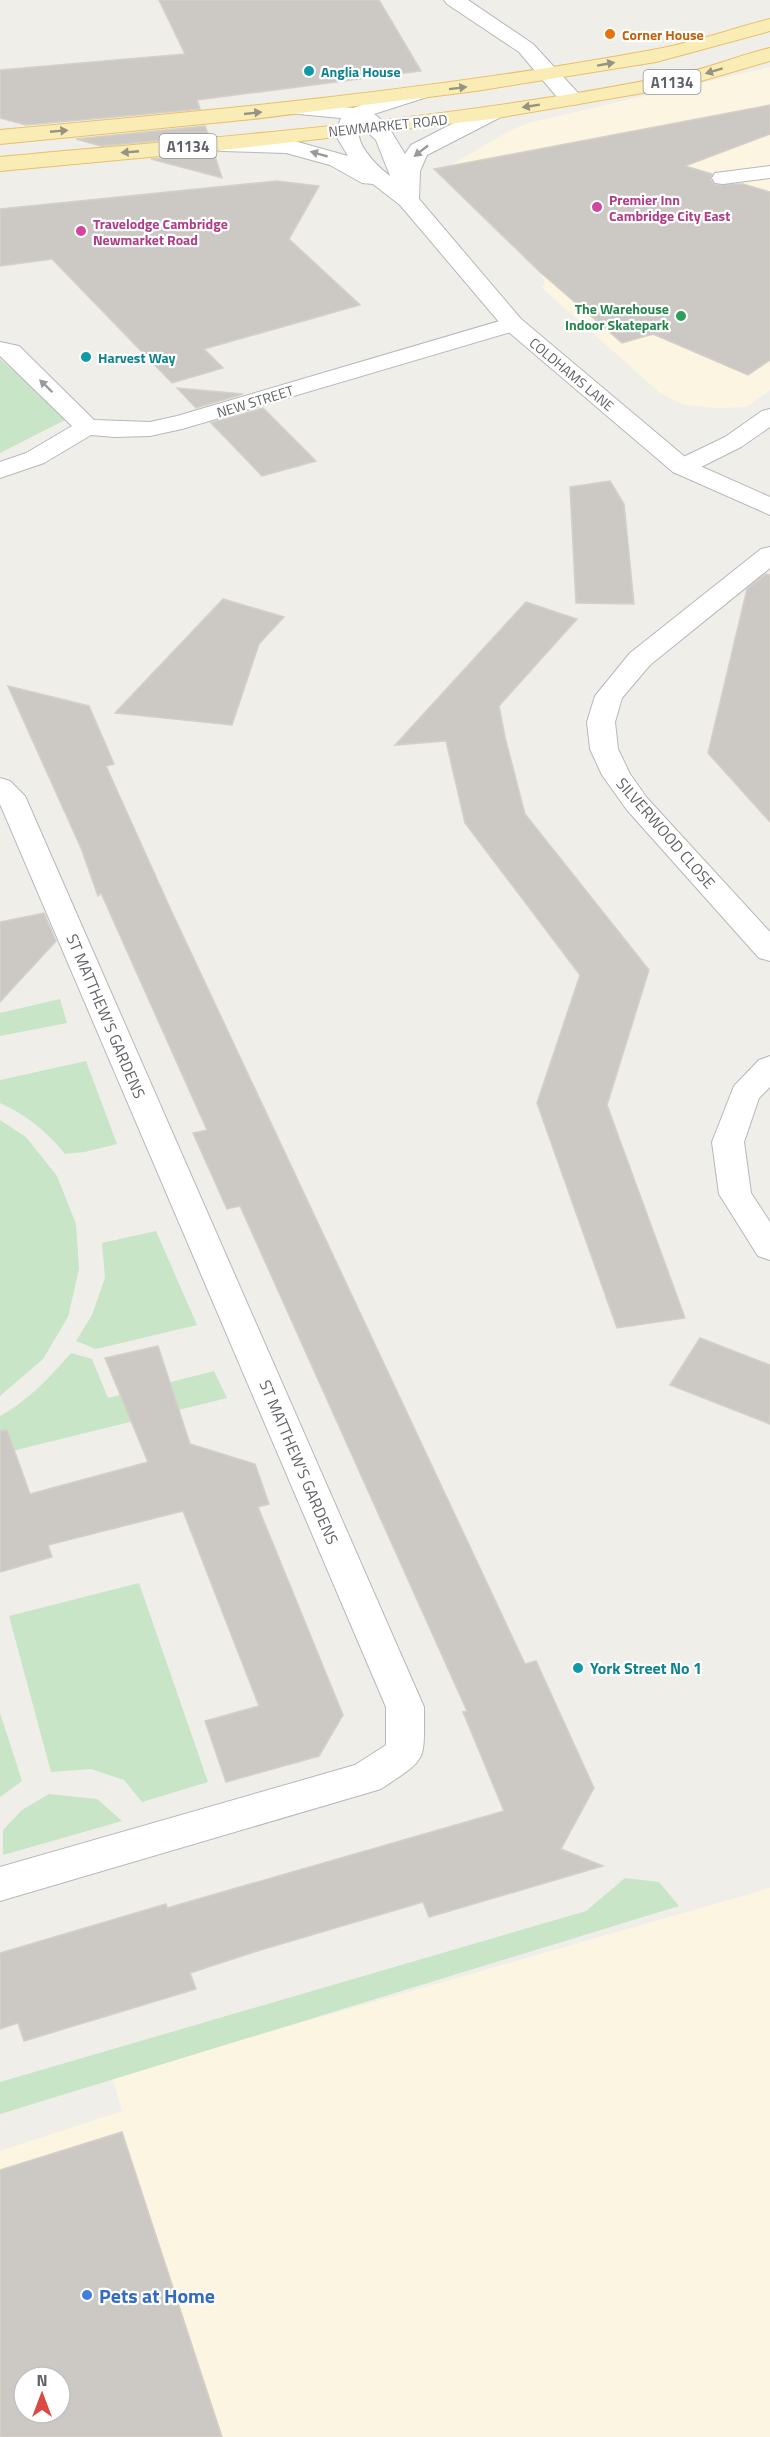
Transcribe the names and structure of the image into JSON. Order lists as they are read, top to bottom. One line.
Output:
{"streets":{"main road":["A1134","NEWMARKET ROAD"],"street":["COLDHAMS LANE","NEW STREET","SILVERWOOD CLOSE","ST MATTHEW'S GARDENS"]},"crossings":[["NEWMARKET ROAD","COLDHAMS LANE"],["COLDHAMS LANE","NEW STREET"]],"places":["Corner House","Anglia House","Premier Inn Cambridge City East","Travelodge Cambridge Newmarket Road","The Warehouse Indoor Skatepark","Harvest Way","York Street No 1","Pets at Home"],"north":"top"}
